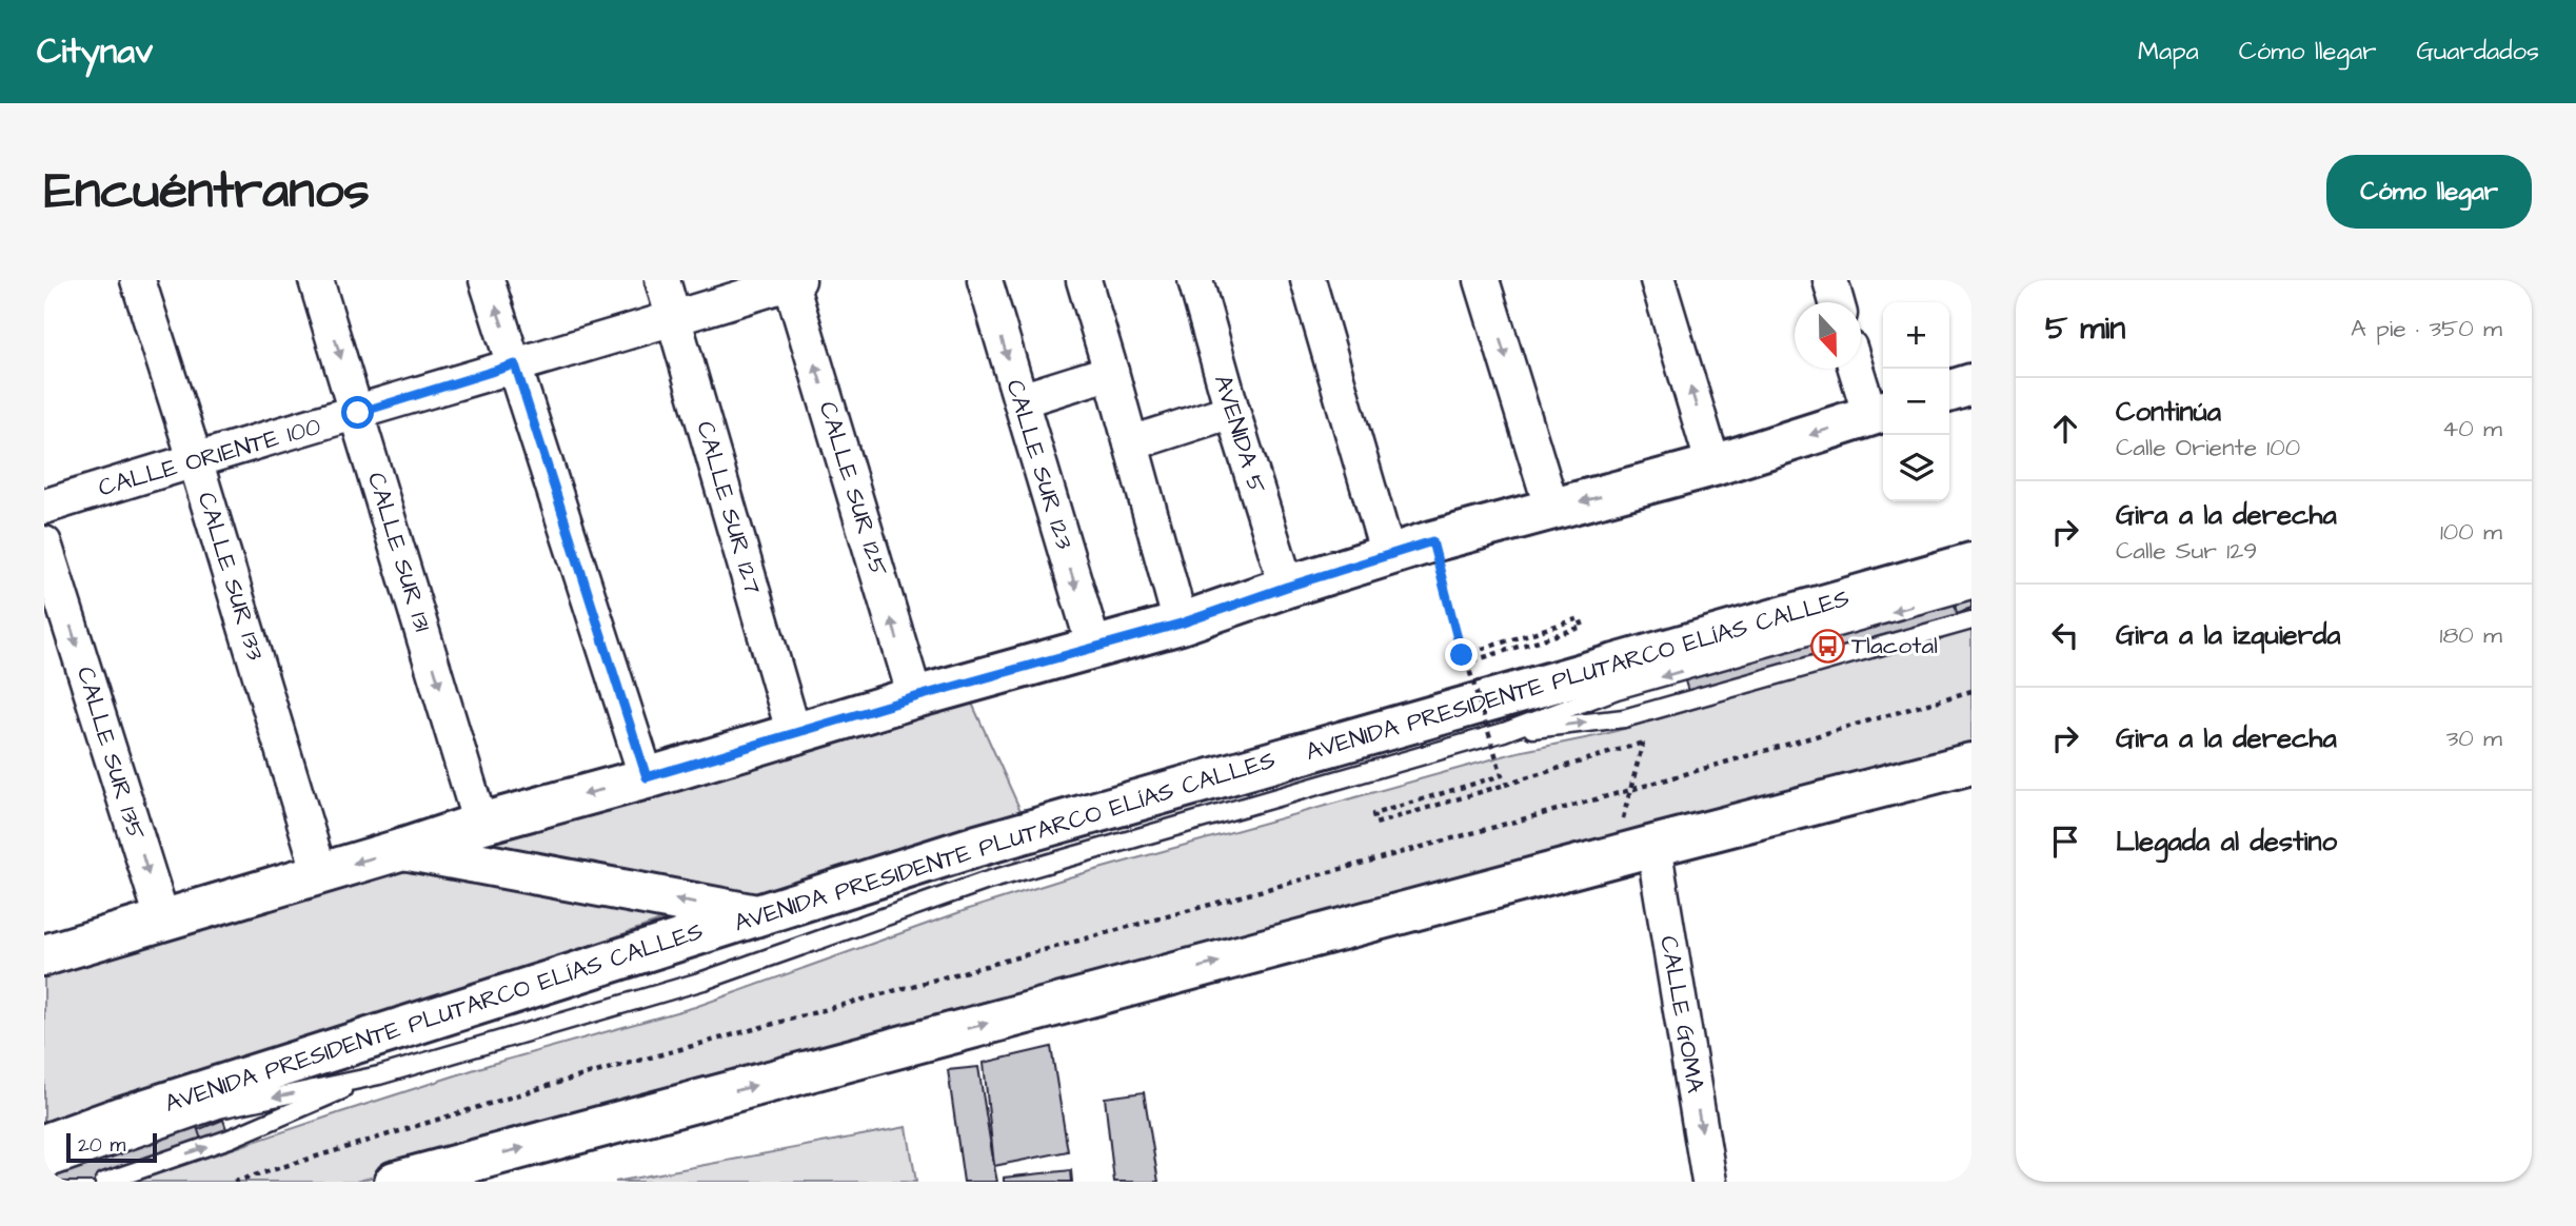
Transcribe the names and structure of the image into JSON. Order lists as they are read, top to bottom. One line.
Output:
{"streets":{"main road":["AVENIDA PRESIDENTE PLUTARCO ELÍAS CALLES"],"street":["AVENIDA 5","CALLE ORIENTE 100","CALLE SUR 123","CALLE SUR 125","CALLE SUR 127","CALLE SUR 131","CALLE SUR 133","CALLE SUR 135","CALLE GOMA"]},"crossings":[["CALLE ORIENTE 100","CALLE SUR 125"],["CALLE ORIENTE 100","CALLE SUR 127"],["CALLE ORIENTE 100","CALLE SUR 131"],["CALLE ORIENTE 100","CALLE SUR 133"]],"one_way":["CALLE SUR 135","CALLE GOMA"],"places":{"bus stop":["Tlacotal"]},"scale_bar":"20 m","north":"bottom","page":{"header":"Citynav","nav":["Mapa","Cómo llegar","Guardados"],"buttons":"Cómo llegar","title":"Encuéntranos","heading":["5 min","A pie · 350 m"],"map_buttons":["+","−"],"list":[["Continúa","Calle Oriente 100","40 m"],["Gira a la derecha","Calle Sur 129","100 m"],["Gira a la izquierda","180 m"],["Gira a la derecha","30 m"],"Llegada al destino"],"scale":"20 m"}}
